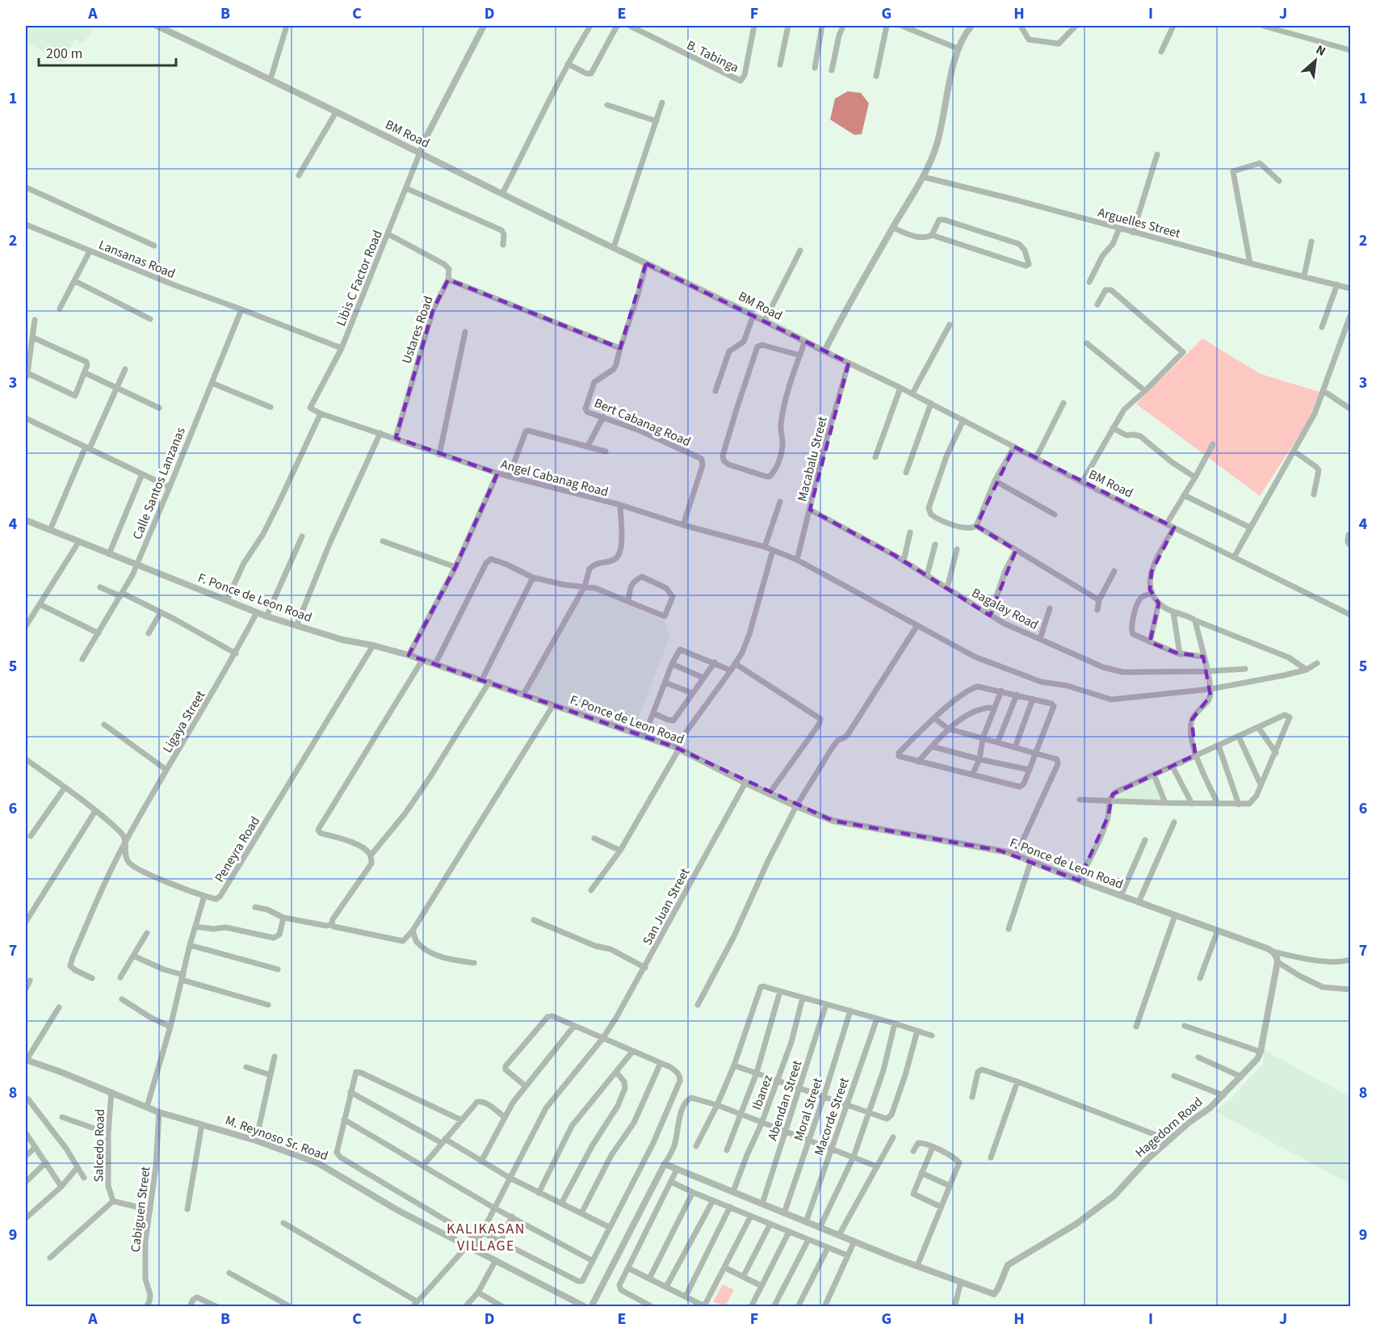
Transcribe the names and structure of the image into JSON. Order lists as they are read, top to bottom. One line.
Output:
{"streets":{"street":["B. Tabinga","BM Road","Arguelles Street","Lansanas Road","Libis C Factor Road","Ustares Road","Bert Cabanag Road","Macabalu Street","Angel Cabanag Road","Calle Santos Lanzanas","F. Ponce de Leon Road","Bagalay Road","Ligaya Street","Peneyra Road","San Juan Street","Ibanez","Abendan Street","Moral Street","Macorde Street","Hagedorn Road","M. Reynoso Sr. Road","Salcedo Road","Cabiguen Street"]},"crossings":[["BM Road","Libis C Factor Road"],["BM Road","Bert Cabanag Road"],["BM Road","Macabalu Street"],["Lansanas Road","Libis C Factor Road"],["Lansanas Road","Calle Santos Lanzanas"],["Libis C Factor Road","Angel Cabanag Road"],["Ustares Road","Angel Cabanag Road"],["Bert Cabanag Road","Angel Cabanag Road"],["Macabalu Street","Angel Cabanag Road"],["Macabalu Street","Bagalay Road"],["Calle Santos Lanzanas","F. Ponce de Leon Road"],["F. Ponce de Leon Road","Ligaya Street"],["F. Ponce de Leon Road","Peneyra Road"],["F. Ponce de Leon Road","San Juan Street"],["F. Ponce de Leon Road","Hagedorn Road"],["Ligaya Street","Peneyra Road"],["San Juan Street","M. Reynoso Sr. Road"],["M. Reynoso Sr. Road","Salcedo Road"],["M. Reynoso Sr. Road","Cabiguen Street"]],"districts":["KALIKASAN VILLAGE"],"scale_bar":"200 m","north":"top right","grid":{"columns":["A","B","C","D","E","F","G","H","I","J"],"rows":["1","2","3","4","5","6","7","8","9"]}}
